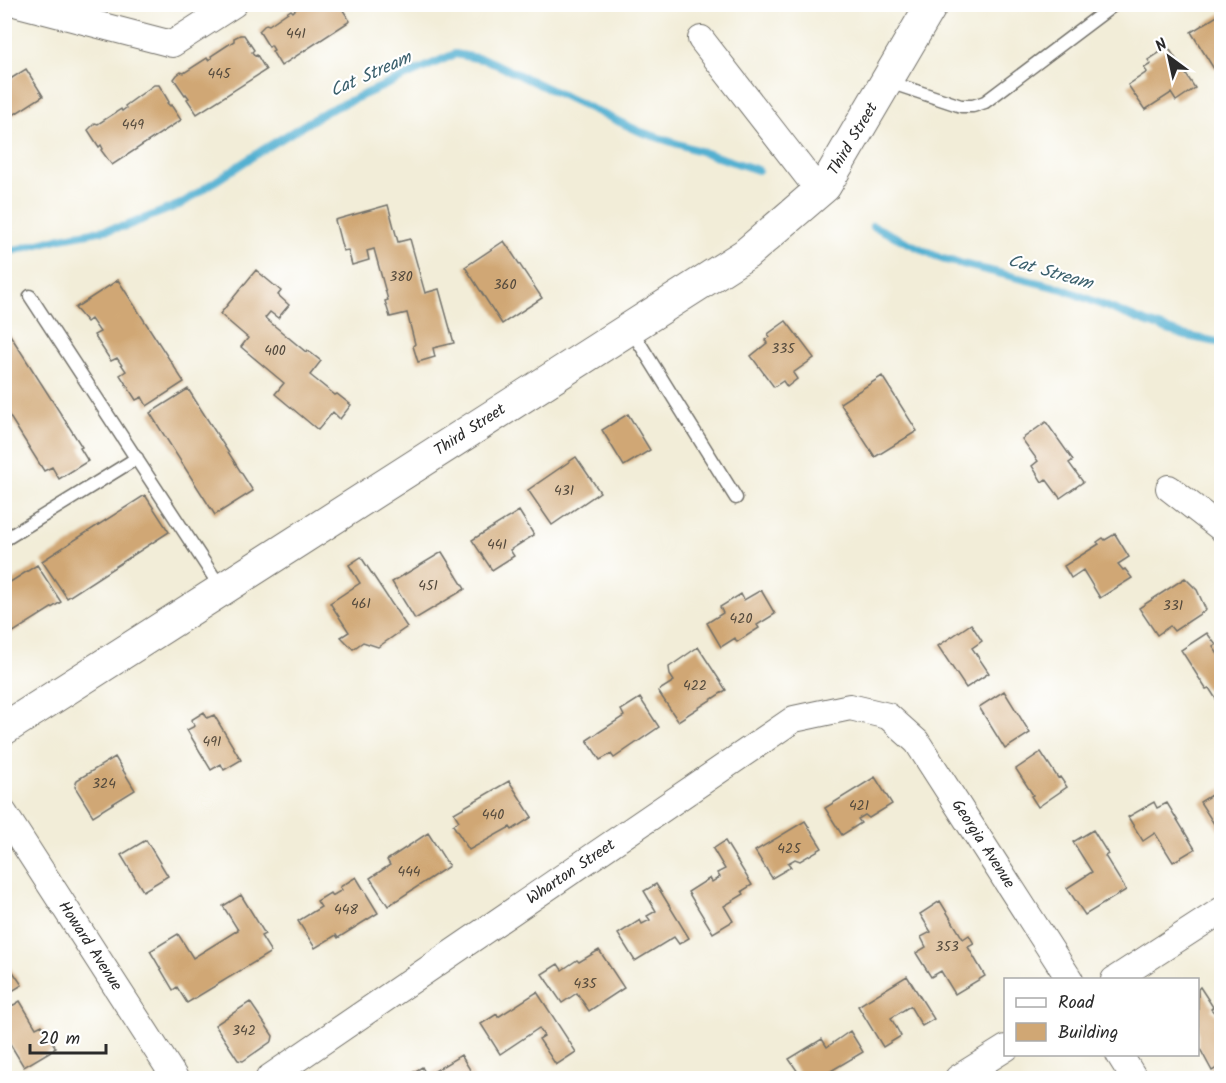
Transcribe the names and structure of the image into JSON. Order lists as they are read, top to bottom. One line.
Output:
{"streets":{"street":["Third Street","Georgia Avenue","Wharton Street","Howard Avenue"]},"crossings":[["Georgia Avenue","Wharton Street"]],"water":["Cat Stream"],"house_numbers":["441","445","449","380","360","335","400","431","441","451","461","331","420","422","491","324","421","440","425","444","448","353","435","342"],"legend":["Road","Building"],"scale_bar":"20 m","north":"top left"}
